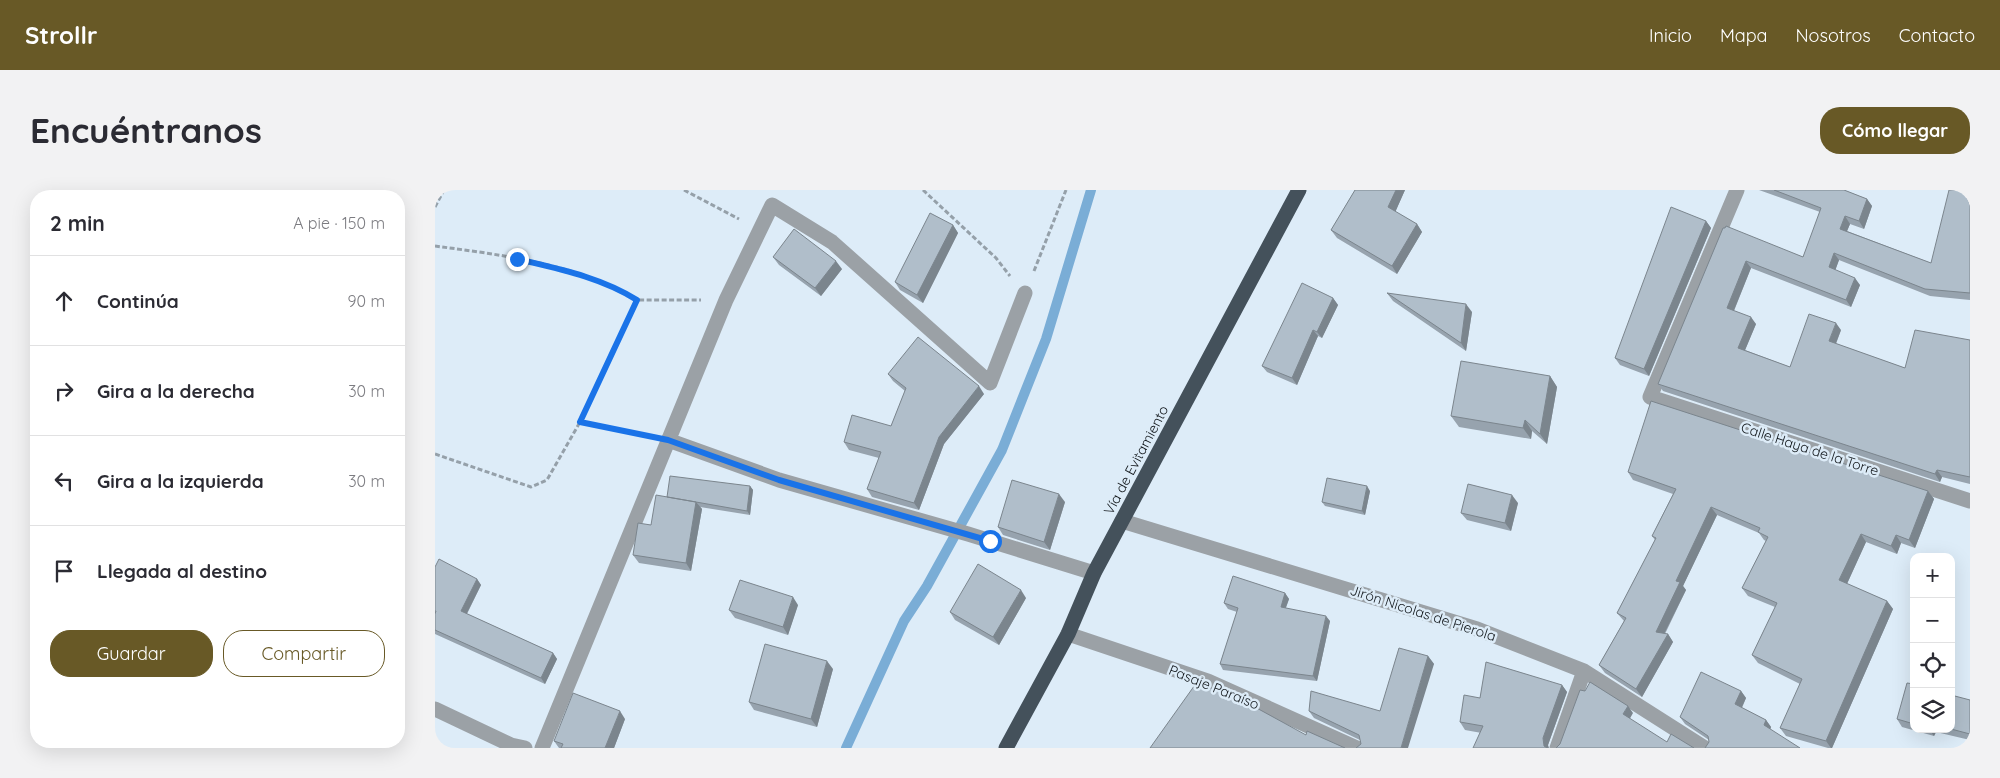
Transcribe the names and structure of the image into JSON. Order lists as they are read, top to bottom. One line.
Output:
{"streets":{"highway":["Vía de Evitamiento"],"street":["Calle Haya de la Torre","Jirón Nicolas de Pierola","Pasaje Paraíso"]},"crossings":[["Vía de Evitamiento","Jirón Nicolas de Pierola"],["Vía de Evitamiento","Pasaje Paraíso"]],"page":{"header":"Strollr","nav":["Inicio","Mapa","Nosotros","Contacto"],"buttons":["Cómo llegar",["Guardar","Compartir"]],"title":"Encuéntranos","heading":["2 min","A pie · 150 m"],"list":[["Continúa","90 m"],["Gira a la derecha","30 m"],["Gira a la izquierda","30 m"],"Llegada al destino"],"map_buttons":["+","−"]}}
